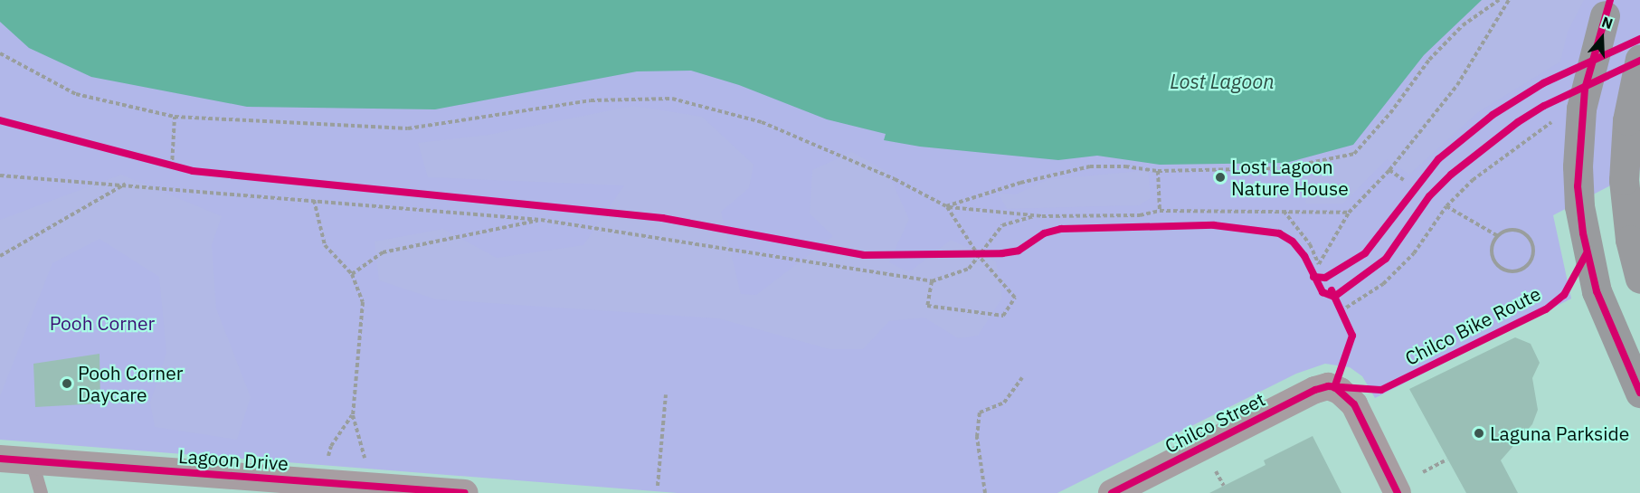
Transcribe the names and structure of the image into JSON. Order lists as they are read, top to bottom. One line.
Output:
{"streets":{"street":["Chilco Street","Lagoon Drive"],"cycle path":["Chilco Bike Route"]},"water":["Lost Lagoon"],"parks":["Pooh Corner"],"places":["Lost Lagoon Nature House","Pooh Corner Daycare","Laguna Parkside"],"north":"top"}
